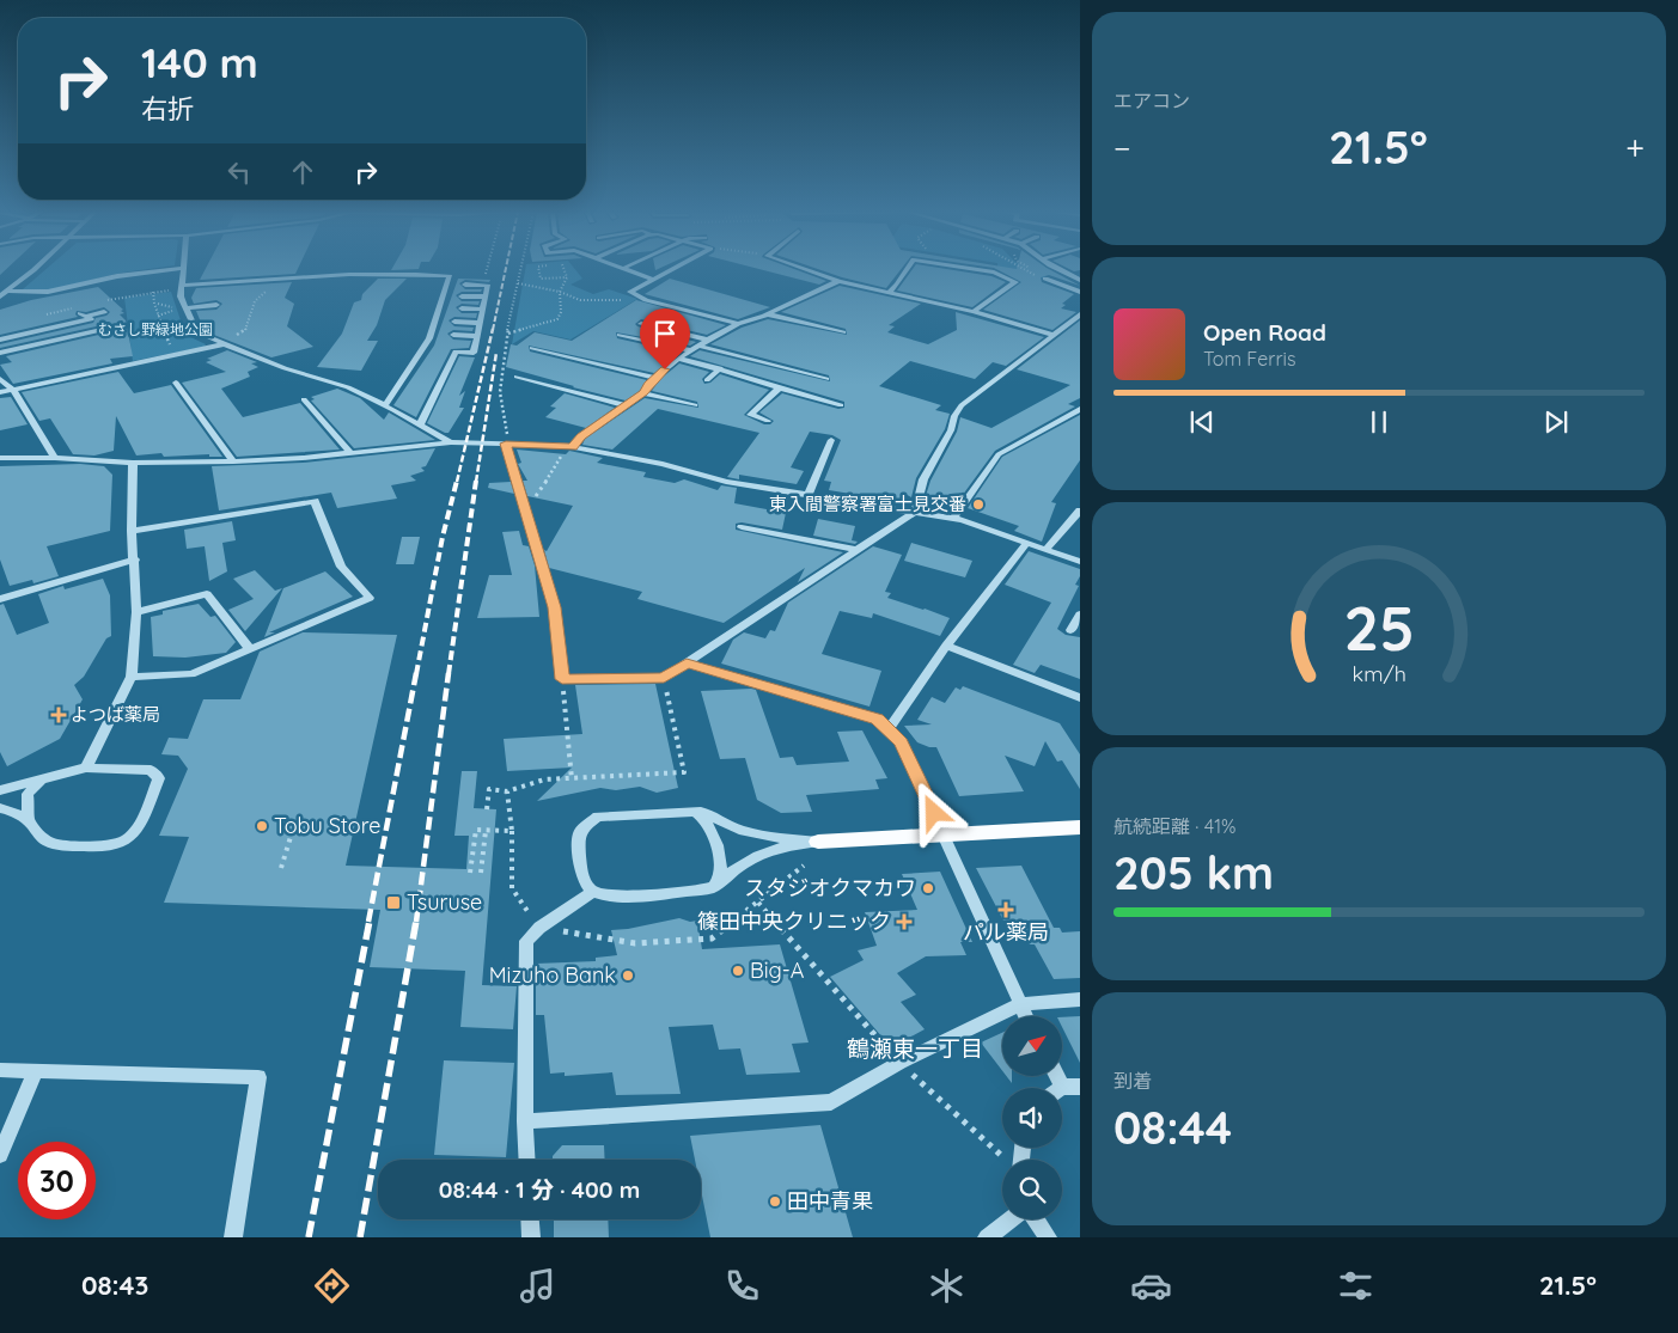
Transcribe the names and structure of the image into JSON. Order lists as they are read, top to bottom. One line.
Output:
{"districts":["鶴瀬東一丁目"],"parks":["むさし野緑地公園"],"places":{"other":["東入間警察署富士見交番","Tobu Store","スタジオクマカワ","Big-A","Mizuho Bank","田中青果"],"health":["よつば薬局","パル薬局","篠田中央クリニック"],"transit":["Tsuruse"]},"north":"top right","page":{"tile":["エアコン",["航続距離 · 41%","205 km"],["到着","08:44"]],"turn":["140 m","右折"],"heat":["−","21.5°","+"],"song":["Open Road","Tom Ferris"],"limit":"30","trip":"08:44 · 1 分 · 400 m","tabs":["08:43","21.5°"],"gauge":["25","km/h"]}}
